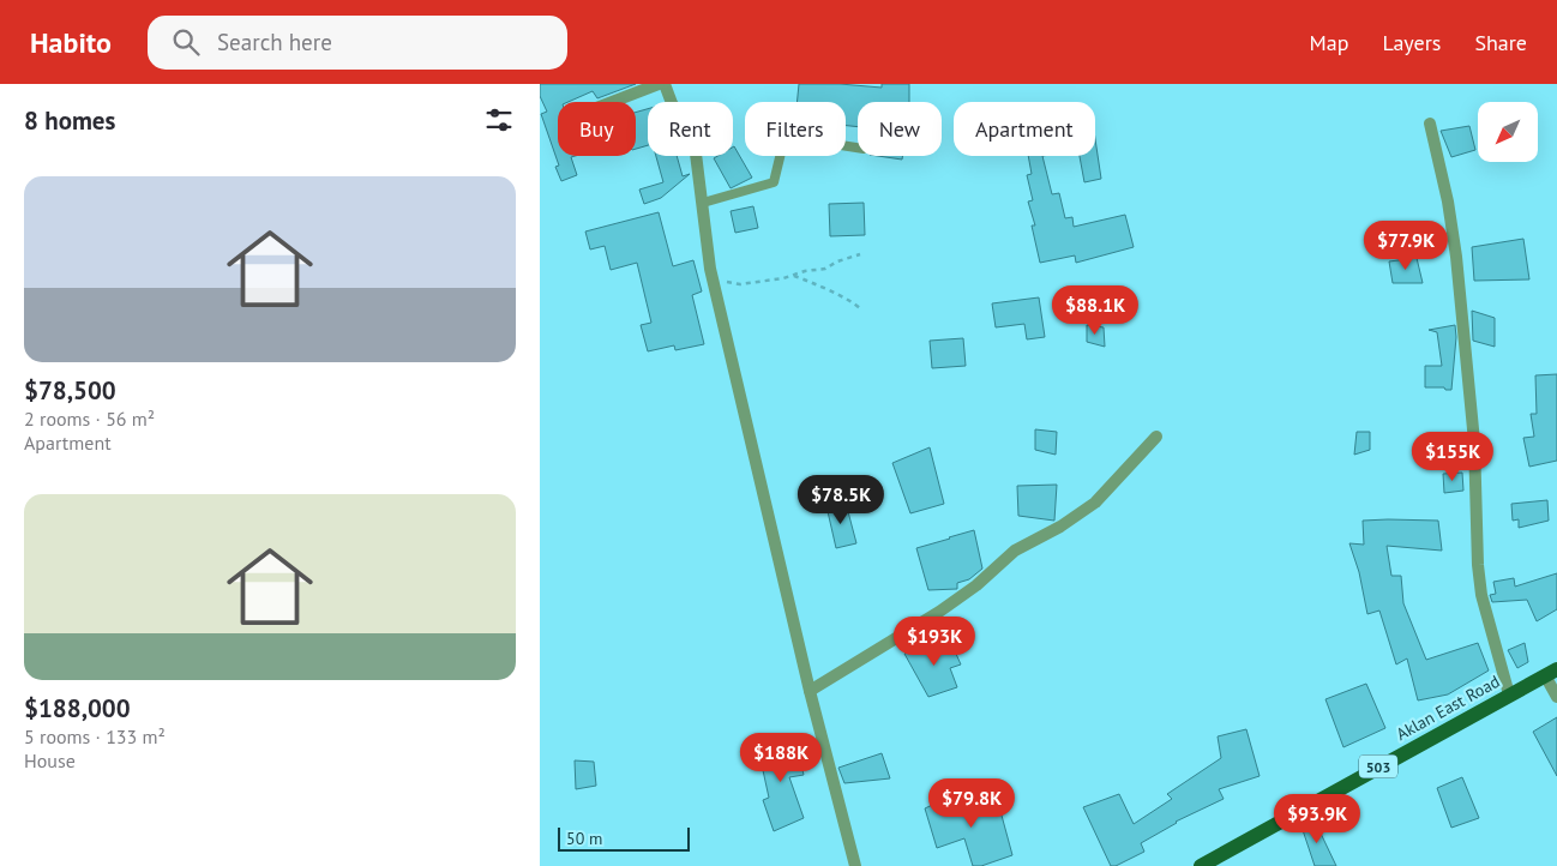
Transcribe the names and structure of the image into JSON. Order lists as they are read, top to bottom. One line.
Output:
{"streets":{"main road":["Aklan East Road","503"]},"scale_bar":"50 m","north":"bottom left","page":{"header":"Habito","search":"Search here","nav":["Map","Layers","Share"],"heading":"8 homes","chip":["Buy","Rent","Filters","New","Apartment"],"list":[{"name":"$78,500","note":"2 rooms · 56 m² · Apartment"},{"name":"$188,000","note":"5 rooms · 133 m² · House"}],"price":["$77.9K","$88.1K","$155K","$78.5K","$193K","$188K","$79.8K","$93.9K"],"scale":"50 m"}}
